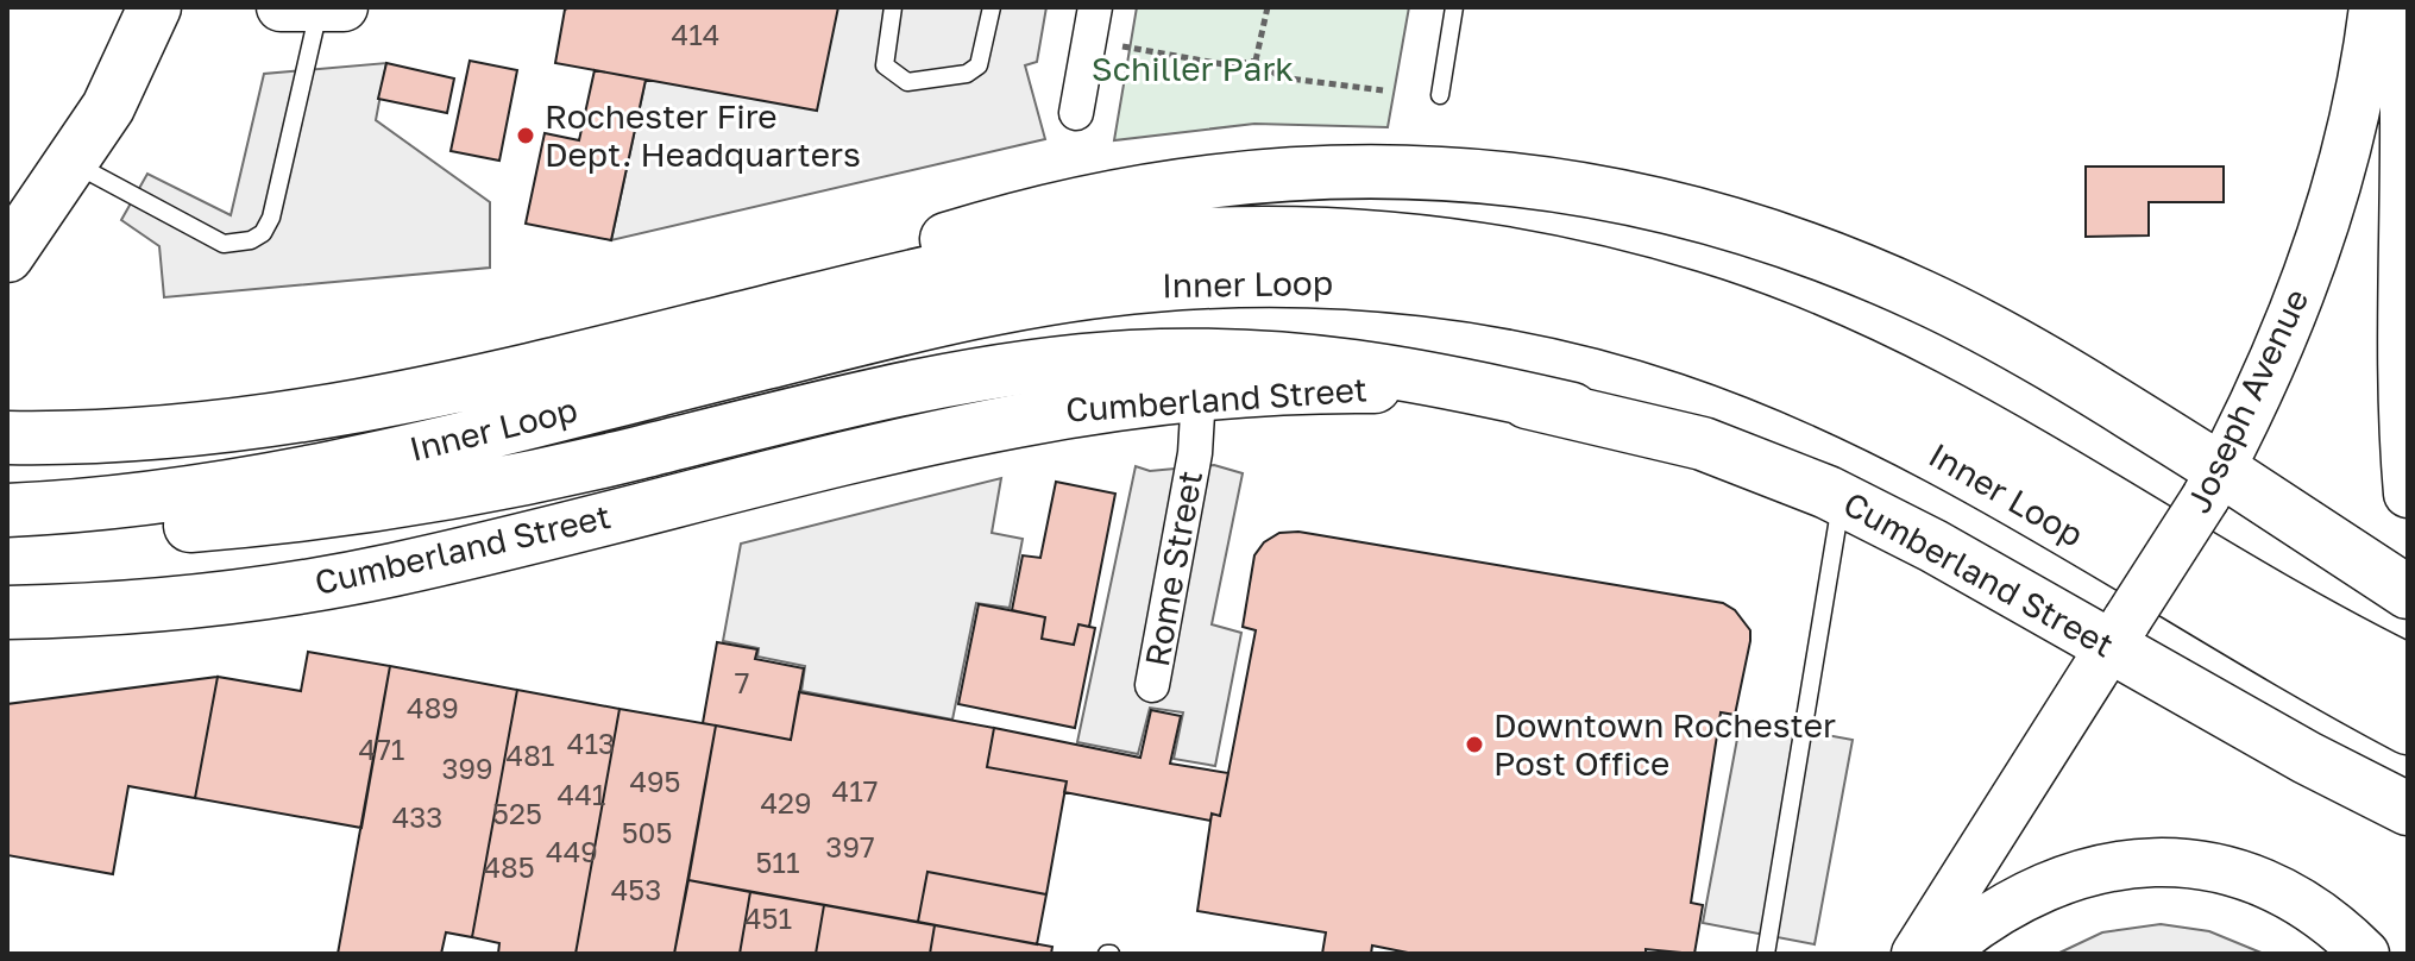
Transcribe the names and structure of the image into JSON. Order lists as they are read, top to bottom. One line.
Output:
{"streets":{"main road":["Inner Loop","Cumberland Street","Joseph Avenue"],"street":["Rome Street"]},"crossings":[["Cumberland Street","Joseph Avenue"],["Cumberland Street","Rome Street"]],"parks":["Schiller Park"],"places":["Rochester Fire Dept. Headquarters","Downtown Rochester Post Office"],"house_numbers":["414","7","489","413","471","481","399","495","417","441","429","525","433","505","397","449","511","485","453","451"]}
